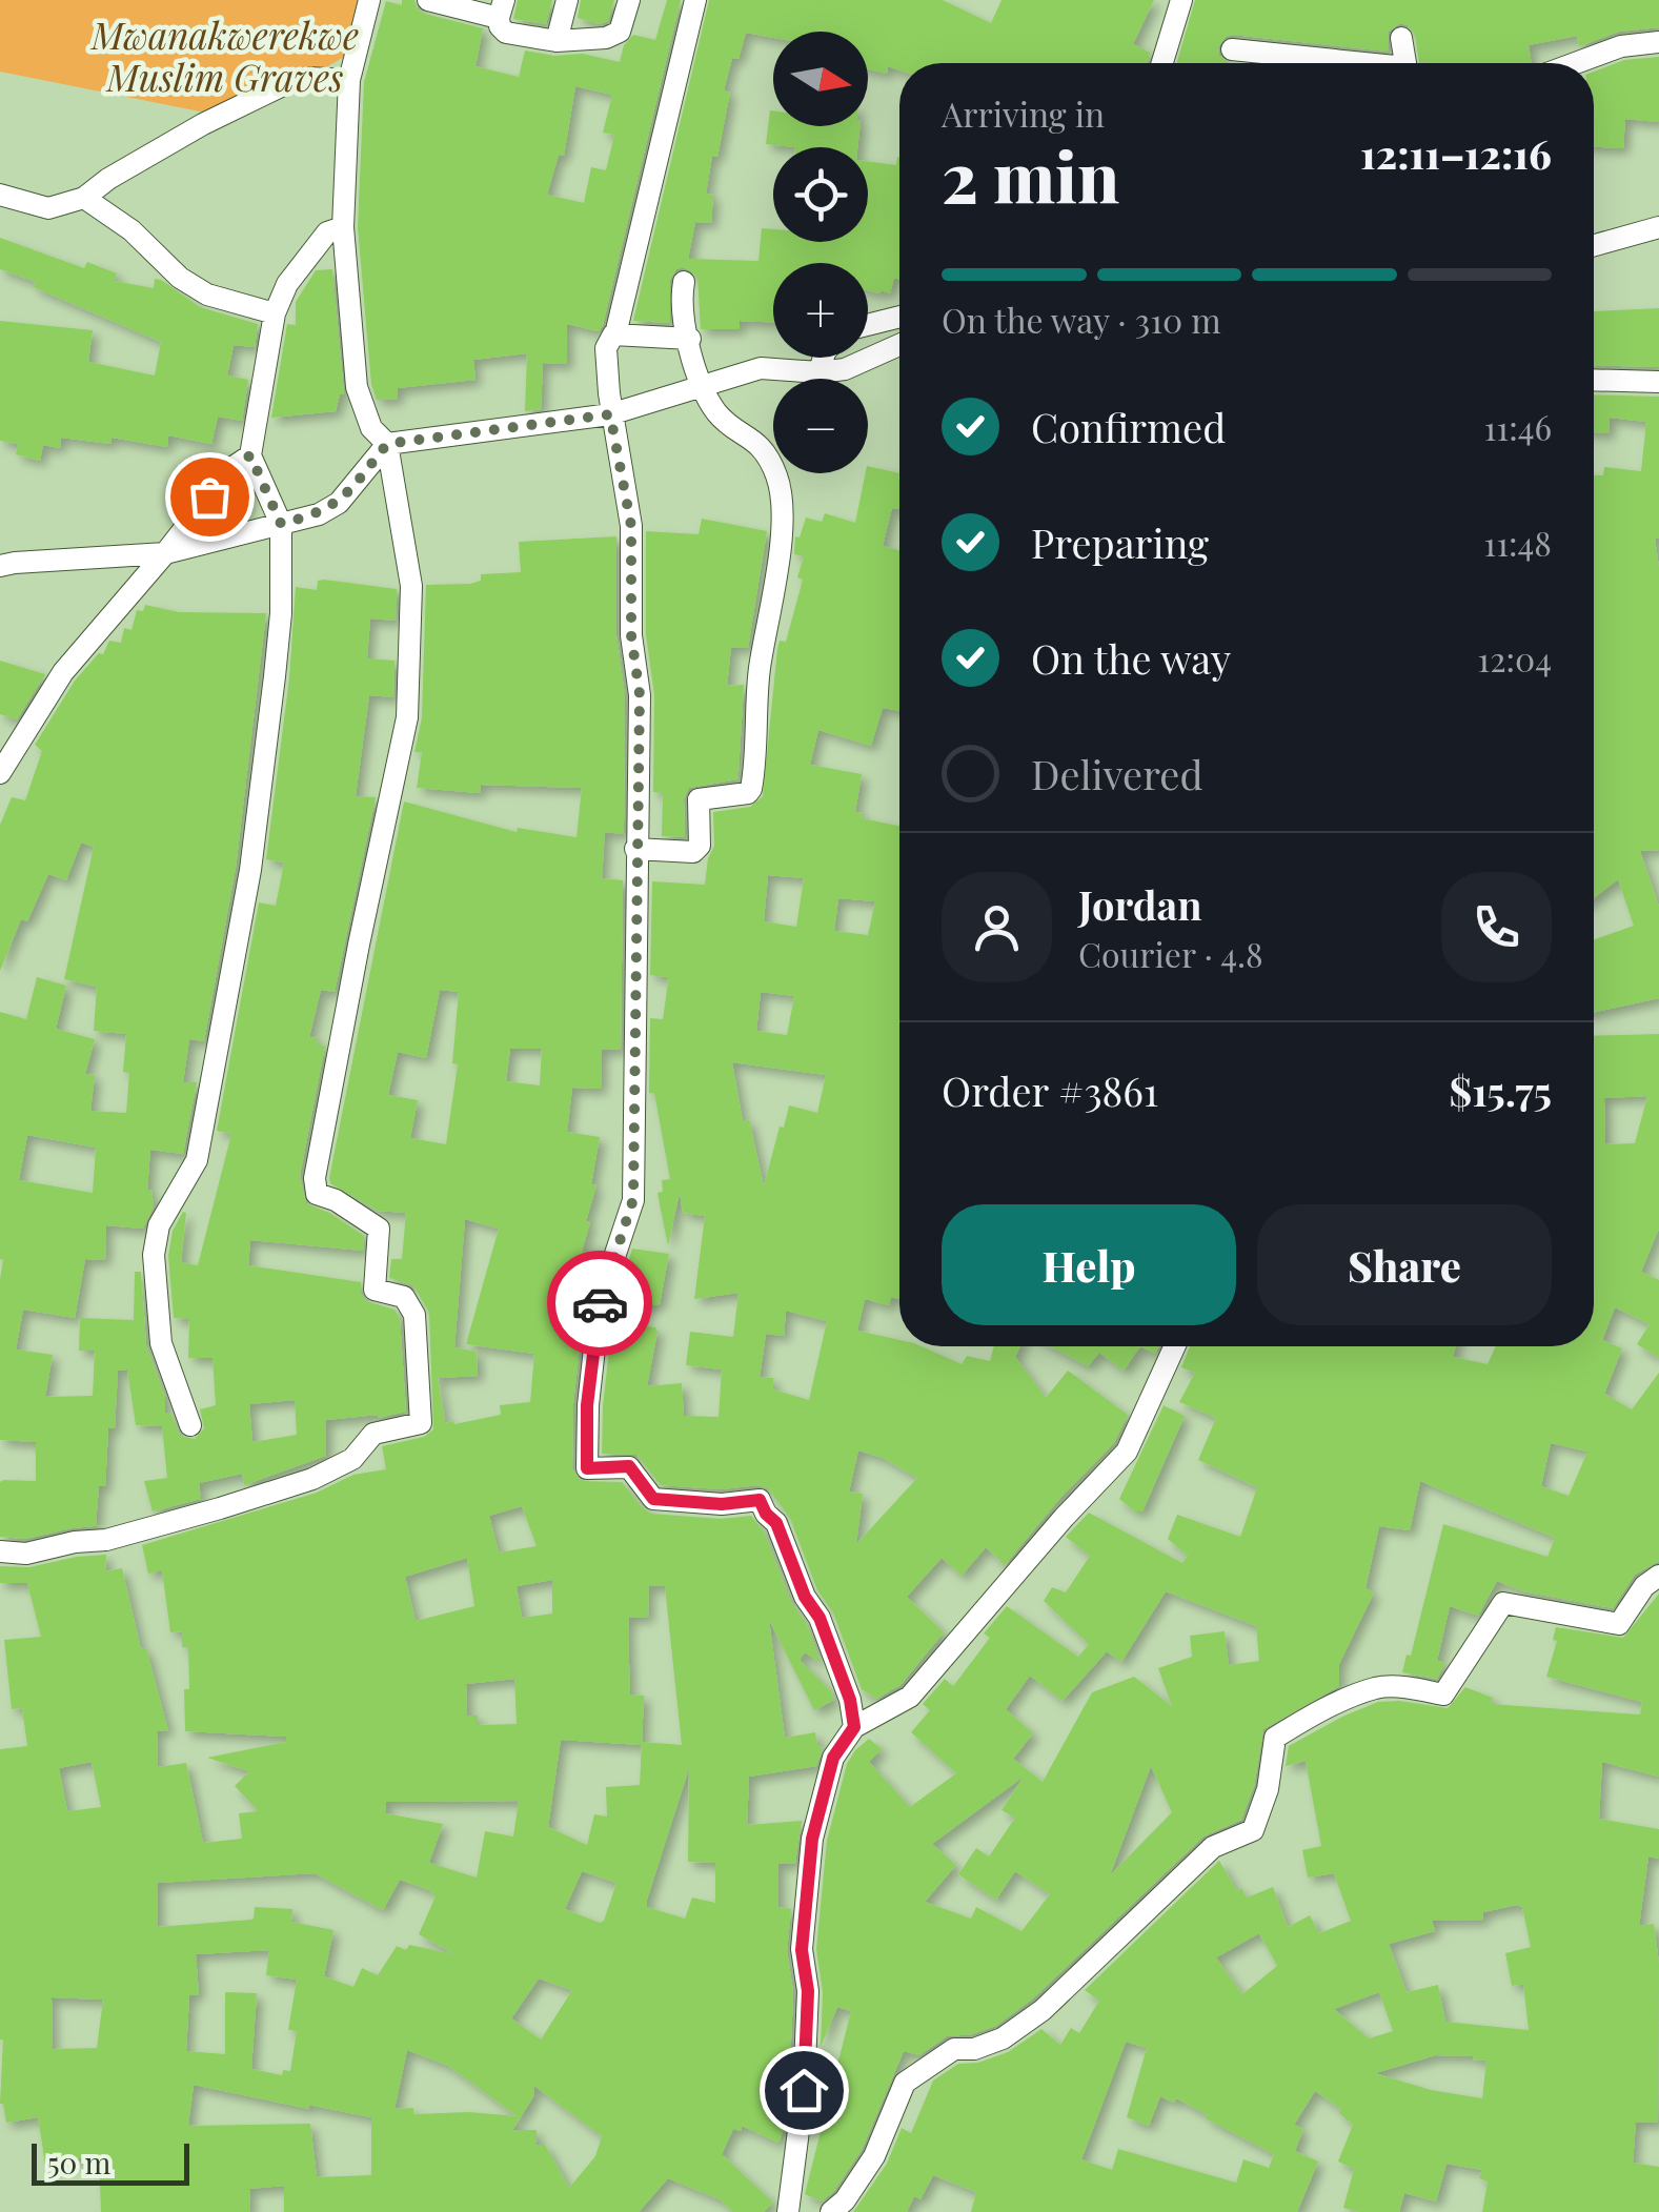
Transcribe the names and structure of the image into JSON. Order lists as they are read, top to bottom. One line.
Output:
{"parks":["Mwanakwerekwe Muslim Graves"],"scale_bar":"50 m","north":"right","page":{"map_buttons":["+","−"],"heading":["2 min","Arriving in","12:11–12:16"],"panel":["Jordan","Courier · 4.8","Order #3861","$15.75"],"bar":"On the way · 310 m","list":[["Confirmed","11:46"],["Preparing","11:48"],["On the way","12:04"],"Delivered"],"buttons":["Help","Share"],"scale":"50 m"}}
